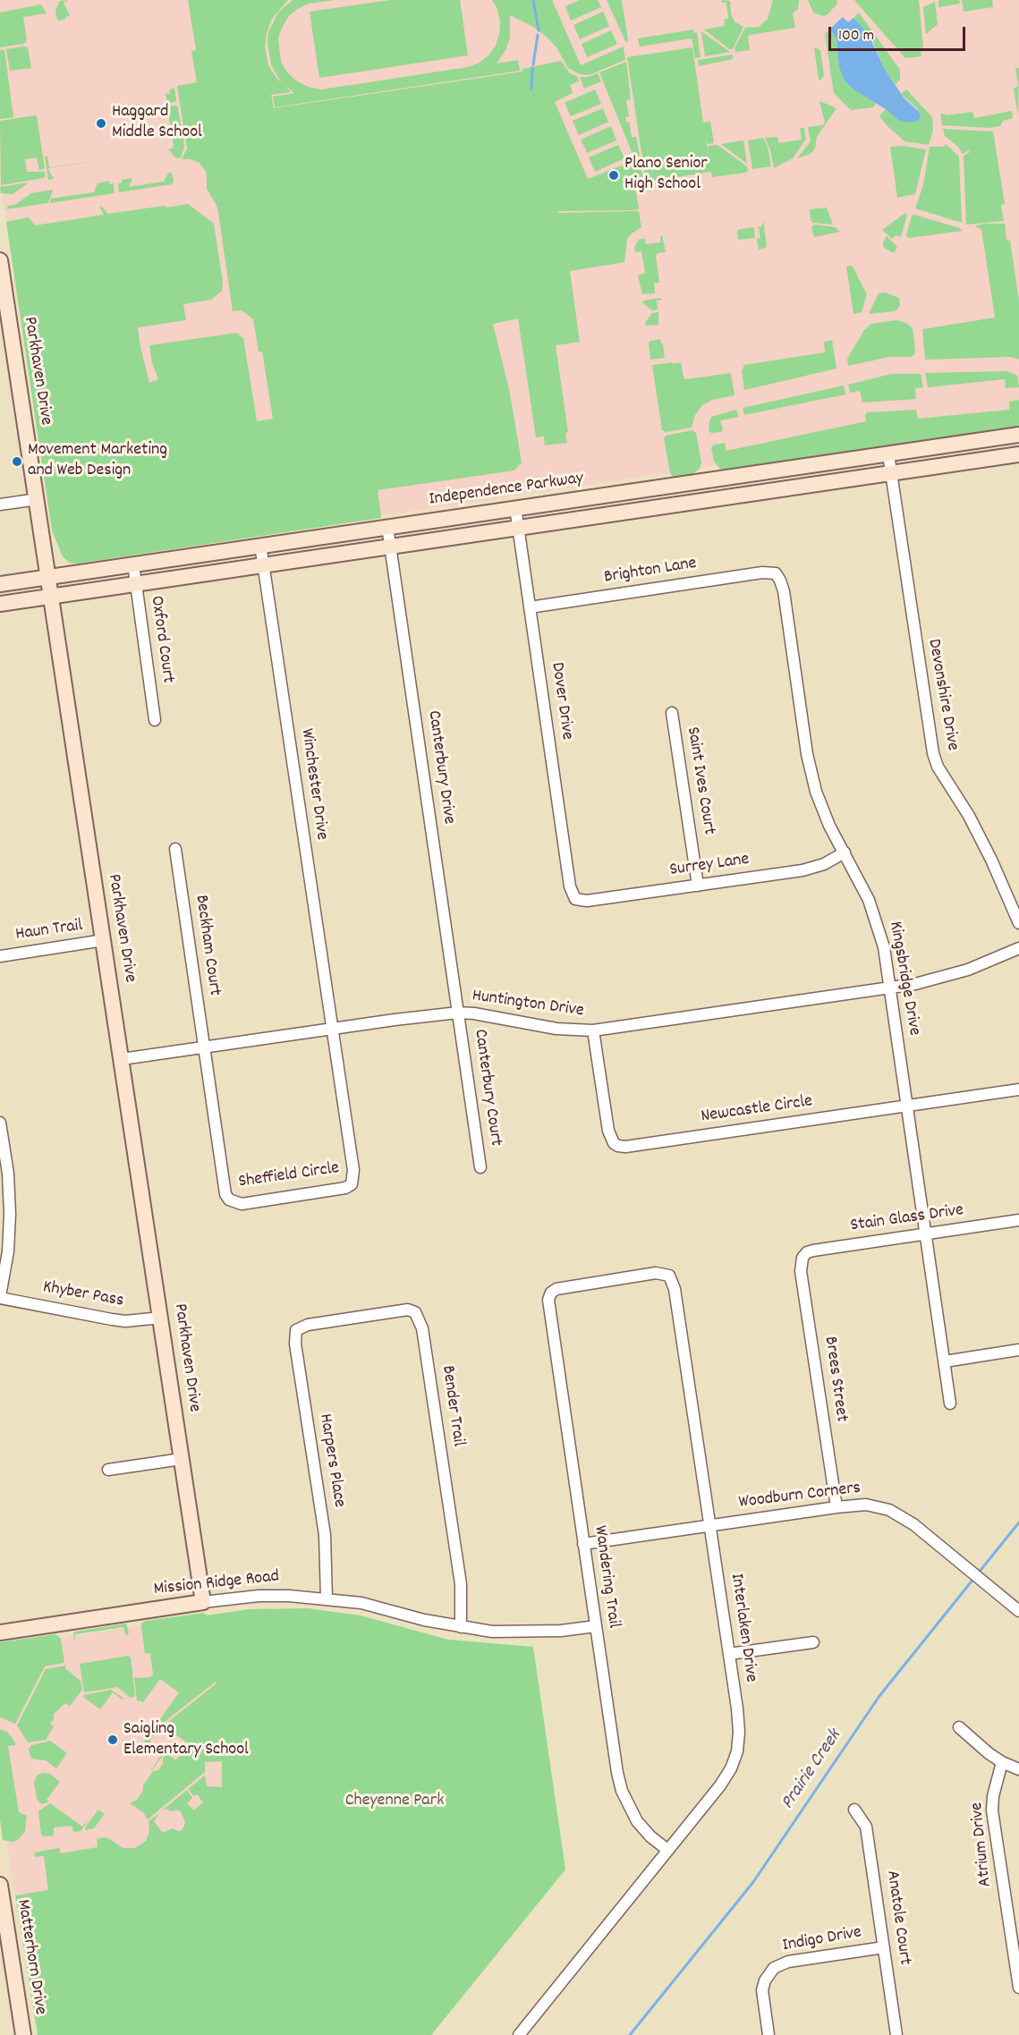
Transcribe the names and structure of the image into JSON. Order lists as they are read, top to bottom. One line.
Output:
{"streets":{"main road":["Parkhaven Drive","Independence Parkway","Mission Ridge Road","Matterhorn Drive"],"street":["Brighton Lane","Oxford Court","Devonshire Drive","Dover Drive","Canterbury Drive","Saint Ives Court","Winchester Drive","Surrey Lane","Haun Trail","Beckham Court","Kingsbridge Drive","Huntington Drive","Canterbury Court","Newcastle Circle","Sheffield Circle","Stain Glass Drive","Khyber Pass","Brees Street","Bender Trail","Harpers Place","Woodburn Corners","Wandering Trail","Interlaken Drive","Atrium Drive","Anatole Court","Indigo Drive"]},"crossings":[["Parkhaven Drive","Independence Parkway"],["Parkhaven Drive","Haun Trail"],["Parkhaven Drive","Huntington Drive"],["Parkhaven Drive","Khyber Pass"],["Parkhaven Drive","Mission Ridge Road"],["Independence Parkway","Oxford Court"],["Independence Parkway","Devonshire Drive"],["Independence Parkway","Dover Drive"],["Independence Parkway","Canterbury Drive"],["Independence Parkway","Winchester Drive"],["Brighton Lane","Dover Drive"],["Brighton Lane","Kingsbridge Drive"],["Dover Drive","Surrey Lane"],["Canterbury Drive","Huntington Drive"],["Canterbury Drive","Canterbury Court"],["Saint Ives Court","Surrey Lane"],["Winchester Drive","Huntington Drive"],["Winchester Drive","Sheffield Circle"],["Surrey Lane","Kingsbridge Drive"],["Beckham Court","Huntington Drive"],["Beckham Court","Sheffield Circle"],["Kingsbridge Drive","Huntington Drive"],["Kingsbridge Drive","Newcastle Circle"],["Kingsbridge Drive","Stain Glass Drive"],["Huntington Drive","Canterbury Court"],["Huntington Drive","Newcastle Circle"],["Huntington Drive","Sheffield Circle"],["Stain Glass Drive","Brees Street"],["Brees Street","Woodburn Corners"],["Bender Trail","Harpers Place"],["Bender Trail","Mission Ridge Road"],["Harpers Place","Mission Ridge Road"],["Woodburn Corners","Wandering Trail"],["Woodburn Corners","Interlaken Drive"],["Wandering Trail","Mission Ridge Road"],["Wandering Trail","Interlaken Drive"],["Anatole Court","Indigo Drive"]],"water":["Prairie Creek"],"parks":["Cheyenne Park"],"places":["Haggard Middle School","Plano Senior High School","Movement Marketing and Web Design","Saigling Elementary School"],"scale_bar":"100 m"}
